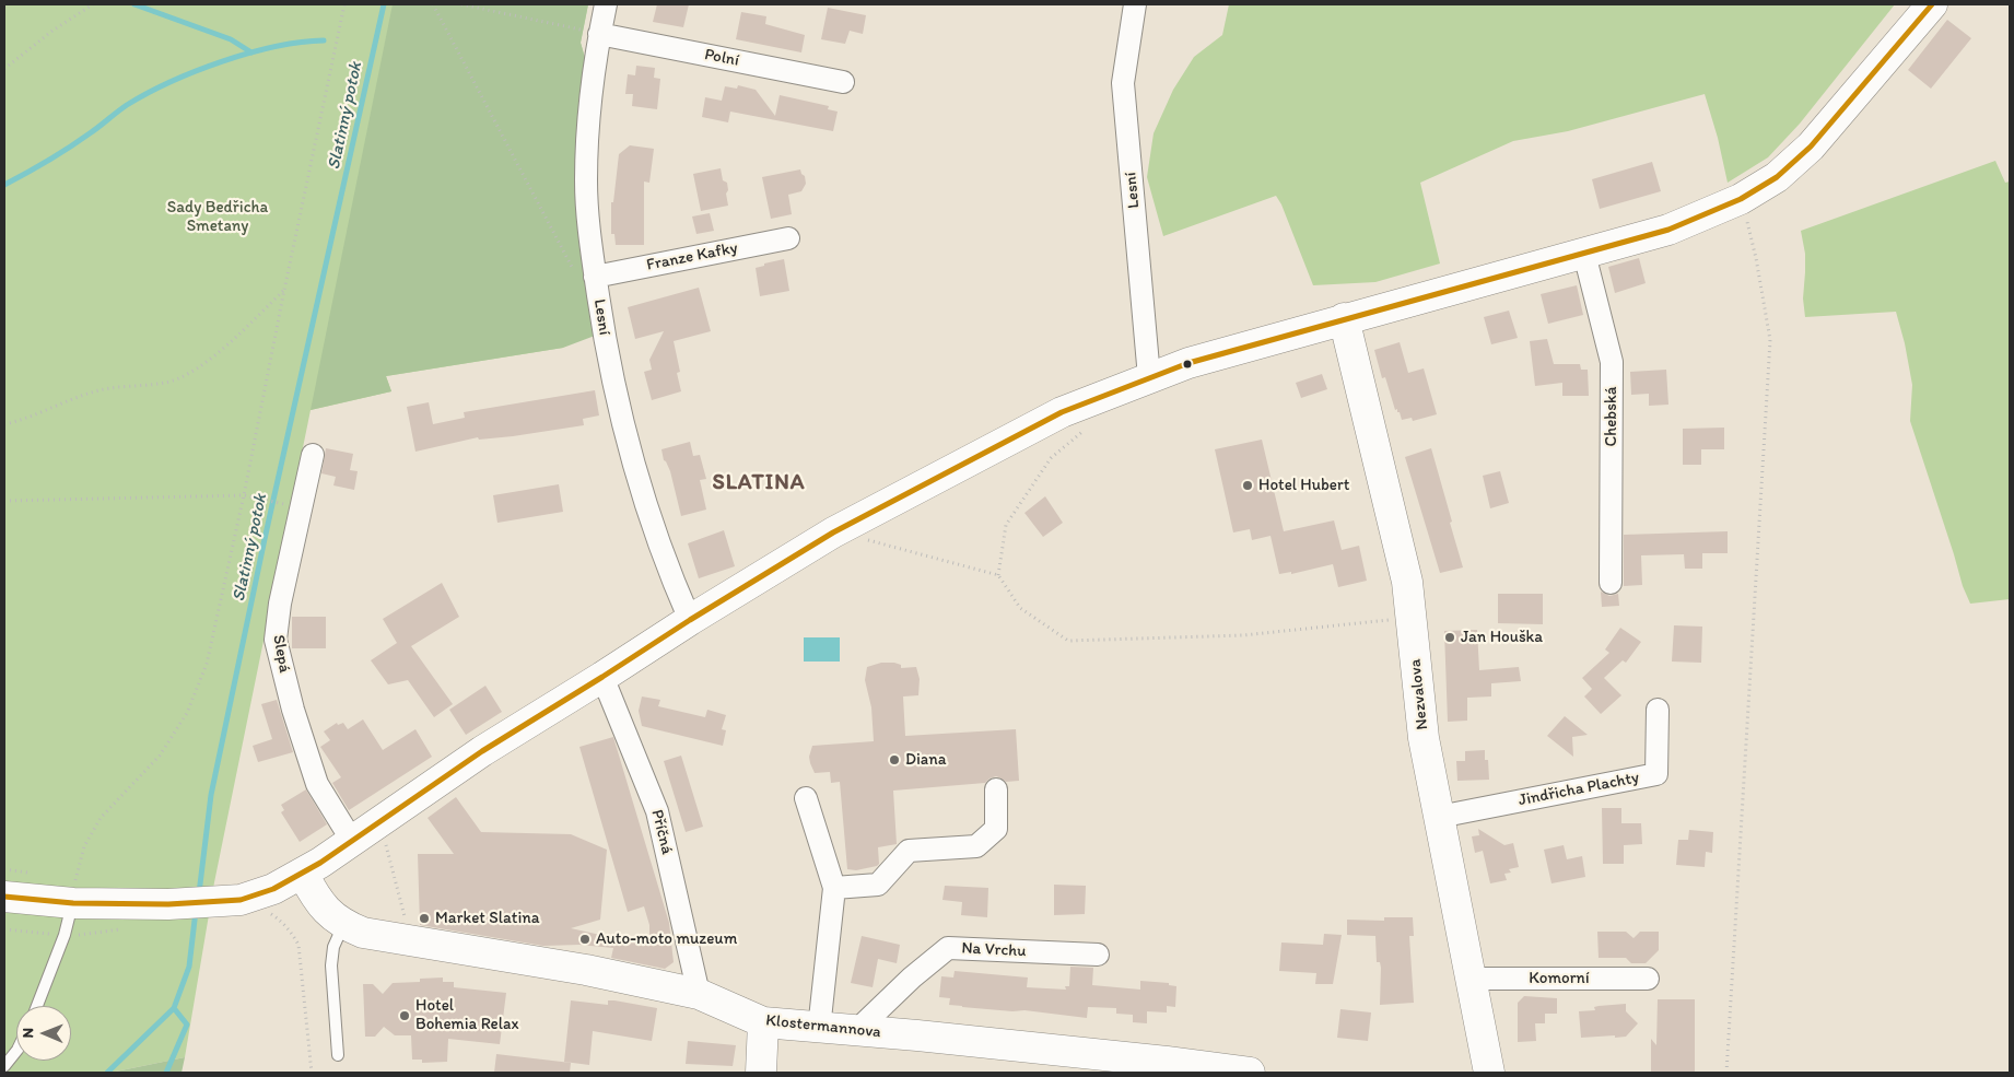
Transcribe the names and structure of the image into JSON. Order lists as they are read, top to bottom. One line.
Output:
{"streets":{"street":["Polní","Lesní","Franze Kafky","Chebská","Slepá","Nezvalova","Jindřicha Plachty","Příčná","Na Vrchu","Komorní","Klostermannova"]},"crossings":[["Polní","Lesní"],["Lesní","Franze Kafky"],["Nezvalova","Jindřicha Plachty"],["Nezvalova","Komorní"],["Příčná","Klostermannova"],["Na Vrchu","Klostermannova"]],"districts":["SLATINA"],"water":["Slatinný potok"],"parks":["Sady Bedřicha Smetany"],"places":["Hotel Hubert","Jan Houška","Diana","Market Slatina","Auto-moto muzeum","Hotel Bohemia Relax"],"north":"left"}
